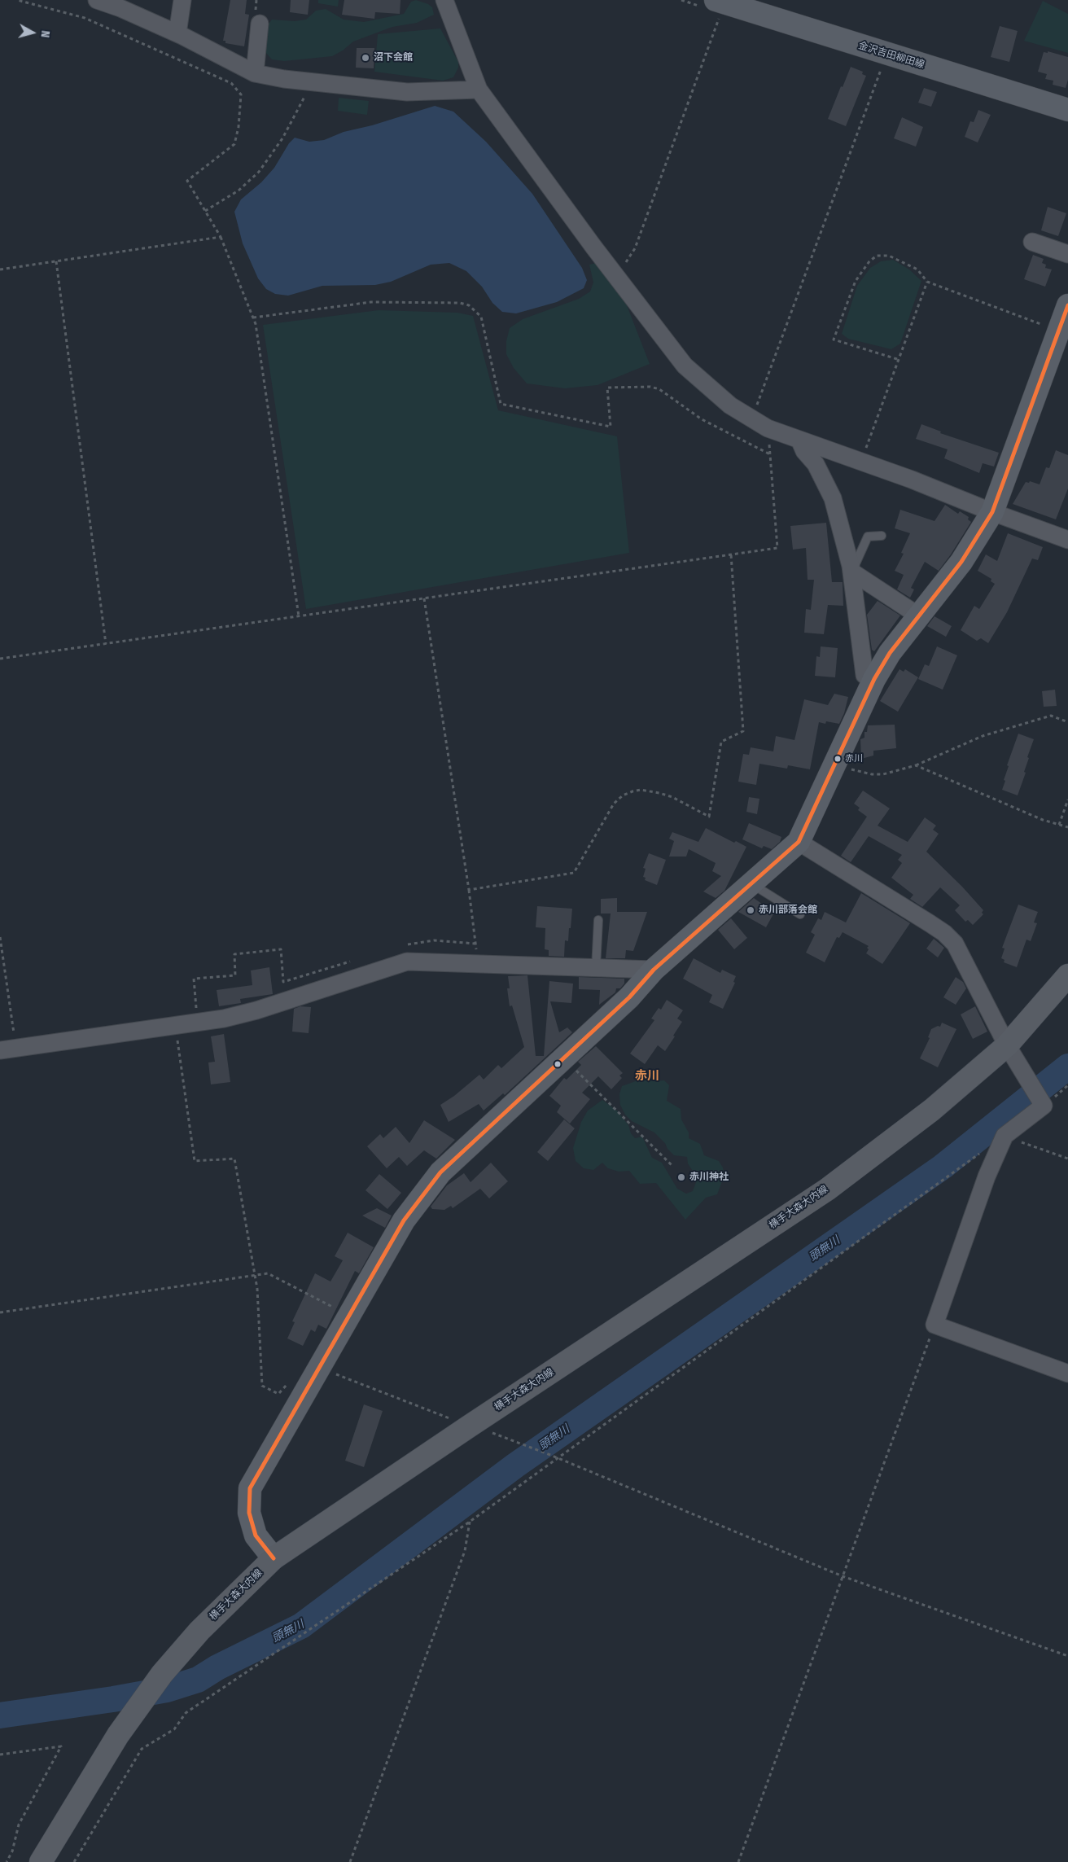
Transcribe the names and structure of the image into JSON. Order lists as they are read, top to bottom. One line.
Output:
{"streets":{"main road":["横手大森大内線"],"street":["金沢吉田柳田線"]},"districts":["赤川"],"water":["頭無川"],"places":["沼下会館","赤川","赤川部落会館","赤川神社"],"north":"right"}
